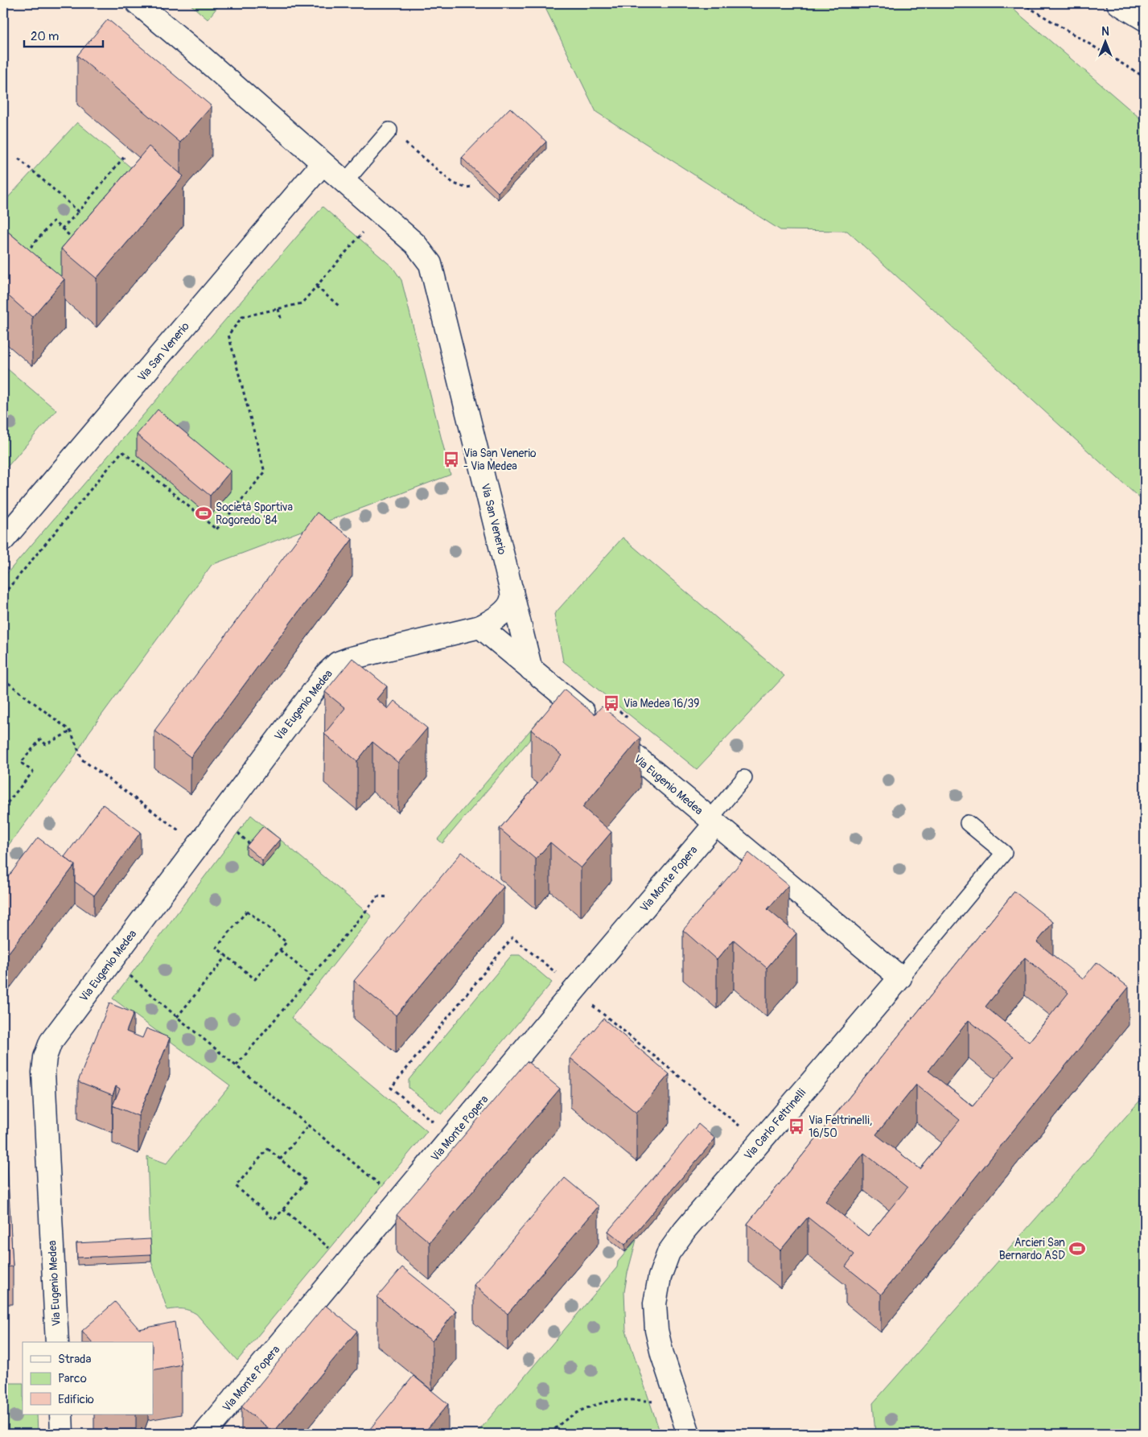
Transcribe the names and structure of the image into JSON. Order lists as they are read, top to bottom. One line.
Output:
{"streets":{"main road":["Via San Venerio","Via Eugenio Medea","Via Monte Popera","Via Carlo Feltrinelli"]},"crossings":[["Via San Venerio","Via Eugenio Medea"],["Via Eugenio Medea","Via Monte Popera"],["Via Eugenio Medea","Via Carlo Feltrinelli"]],"places":{"bus stop":["Via San Venerio - Via Medea","Via Medea 16/39","Via Feltrinelli, 16/50"],"sports":["Società Sportiva Rogoredo '84","Arcieri San Bernardo ASD"]},"legend":["Strada","Parco","Edificio"],"scale_bar":"20 m","north":"top"}
